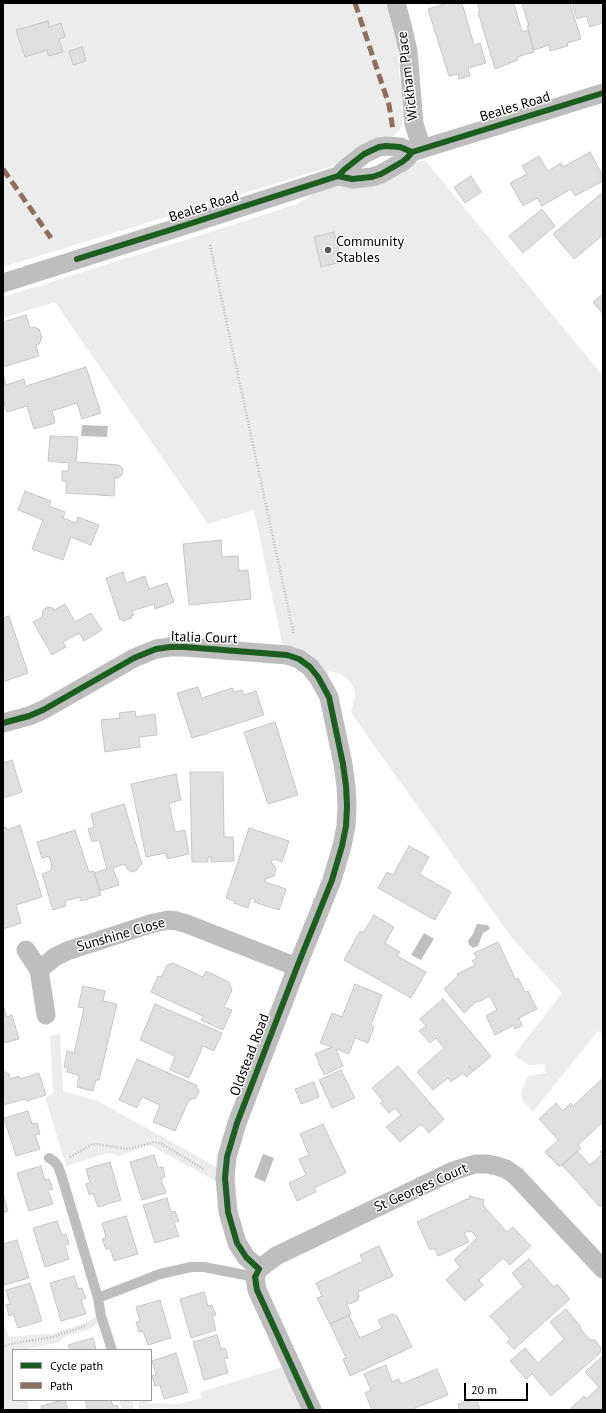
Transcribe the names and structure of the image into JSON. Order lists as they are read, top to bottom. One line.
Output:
{"streets":{"street":["Wickham Place","Beales Road","Italia Court","Sunshine Close","Oldstead Road","St Georges Court"]},"crossings":[["Wickham Place","Beales Road"],["Italia Court","Oldstead Road"],["Sunshine Close","Oldstead Road"],["Oldstead Road","St Georges Court"]],"places":["Community Stables"],"legend":["Cycle path","Path"],"scale_bar":"20 m"}
